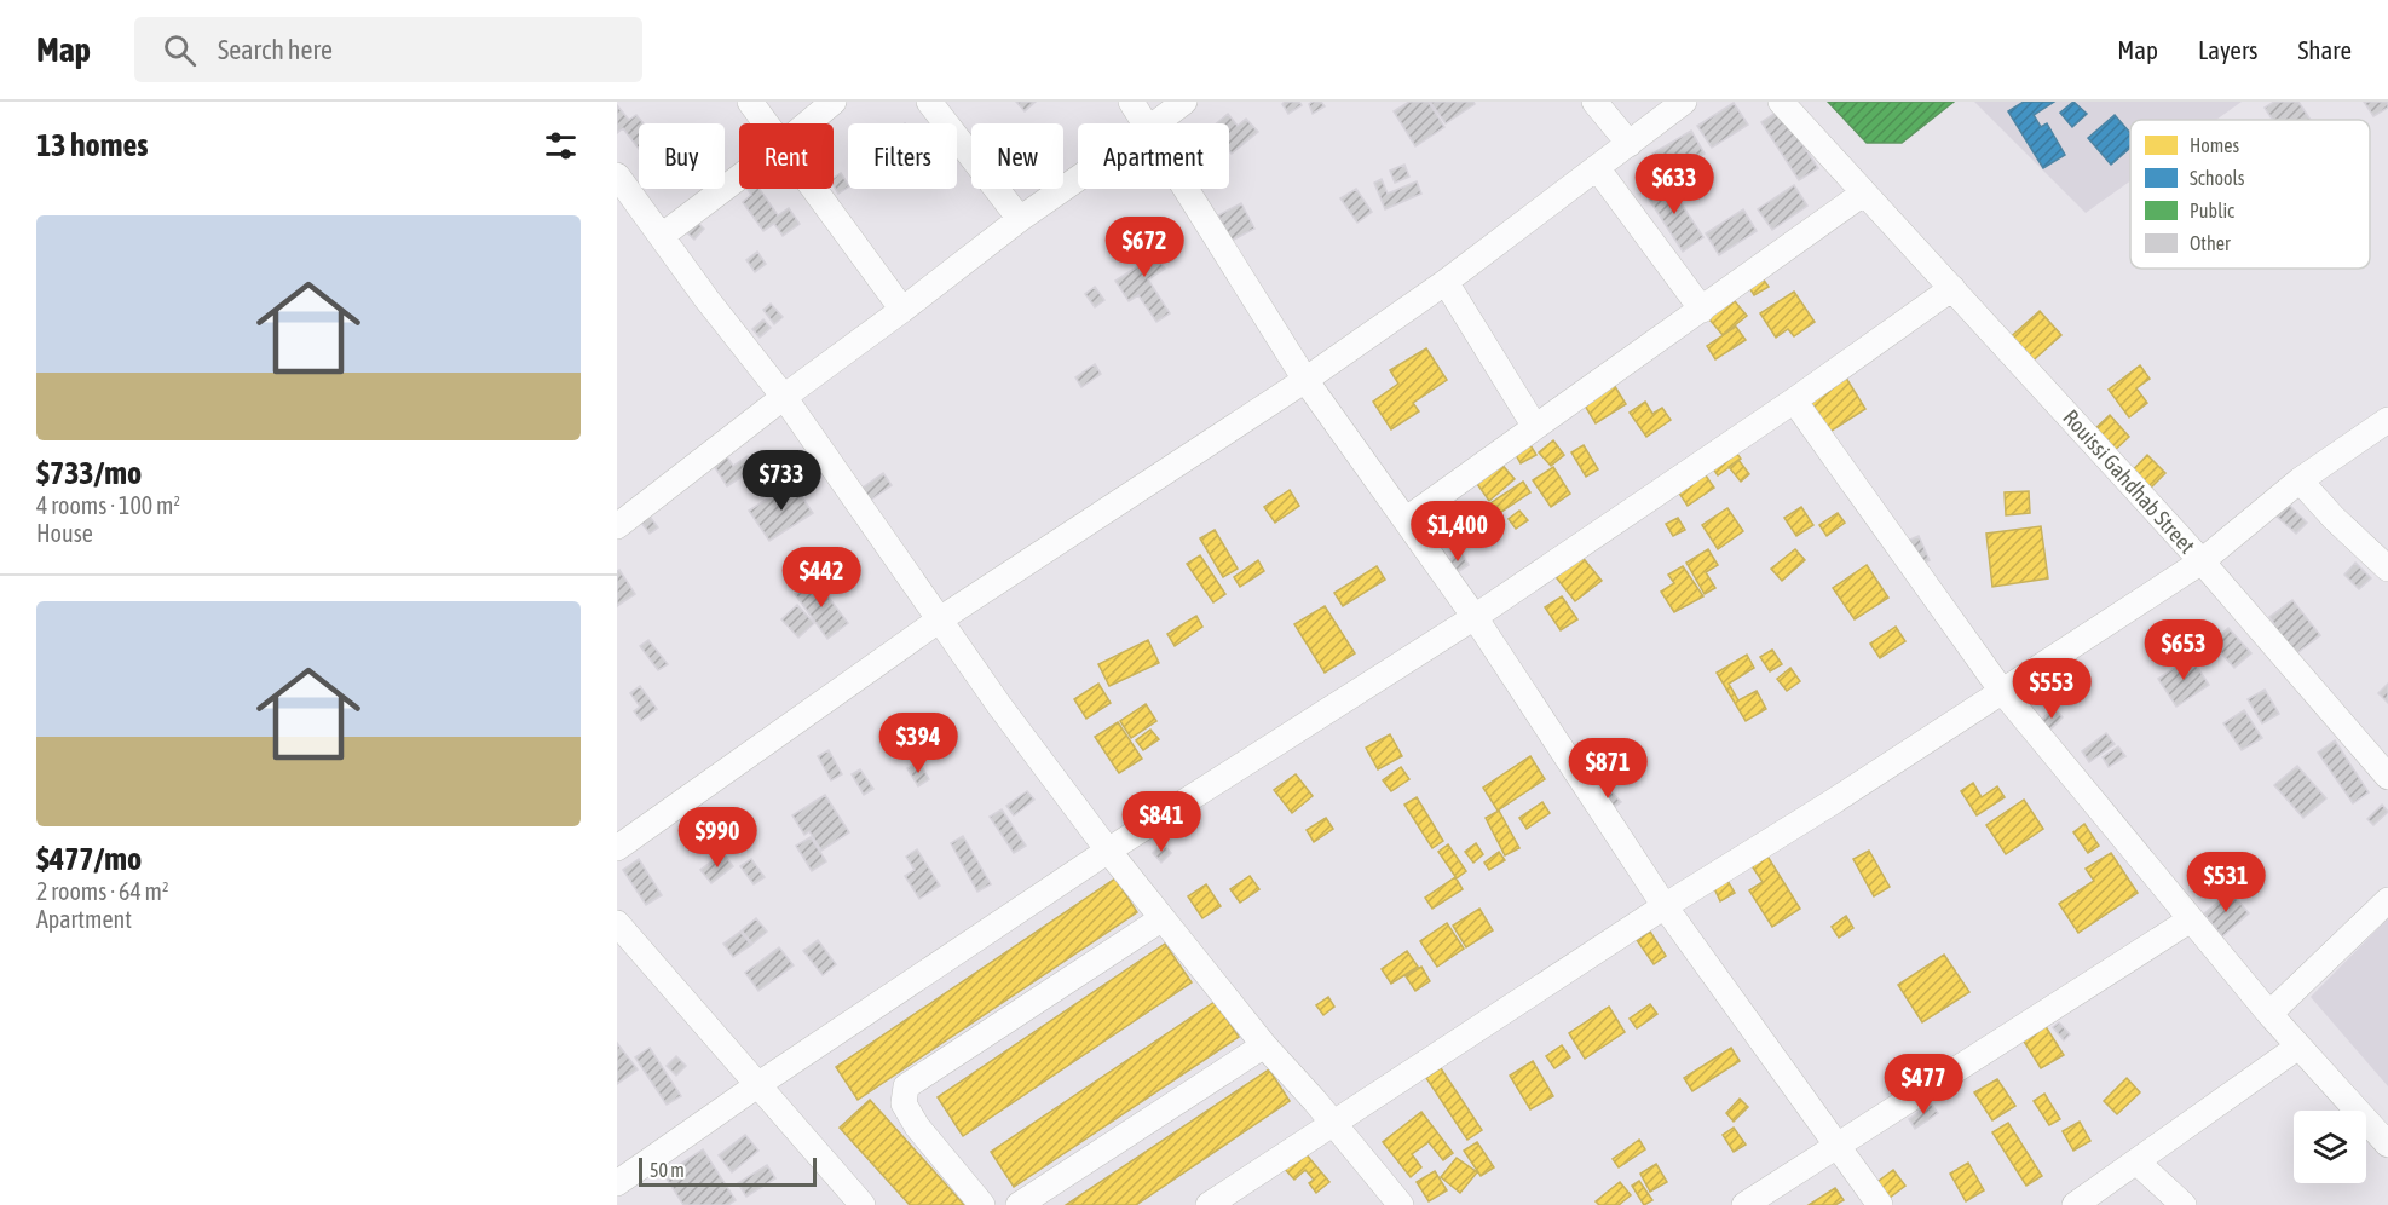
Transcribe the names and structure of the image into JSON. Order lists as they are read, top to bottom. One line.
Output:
{"streets":{"street":["Rouissi Gahdhab Street"]},"legend":["Homes","Schools","Public","Other"],"scale_bar":"50 m","page":{"header":"Map","search":"Search here","nav":["Map","Layers","Share"],"heading":"13 homes","chip":["Buy","Rent","Filters","New","Apartment"],"price":["$633","$672","$733","$1,400","$442","$653","$553","$394","$871","$841","$990","$531","$477"],"list":[{"name":"$733/mo","note":"4 rooms · 100 m² · House"},{"name":"$477/mo","note":"2 rooms · 64 m² · Apartment"}],"scale":"50 m"}}
